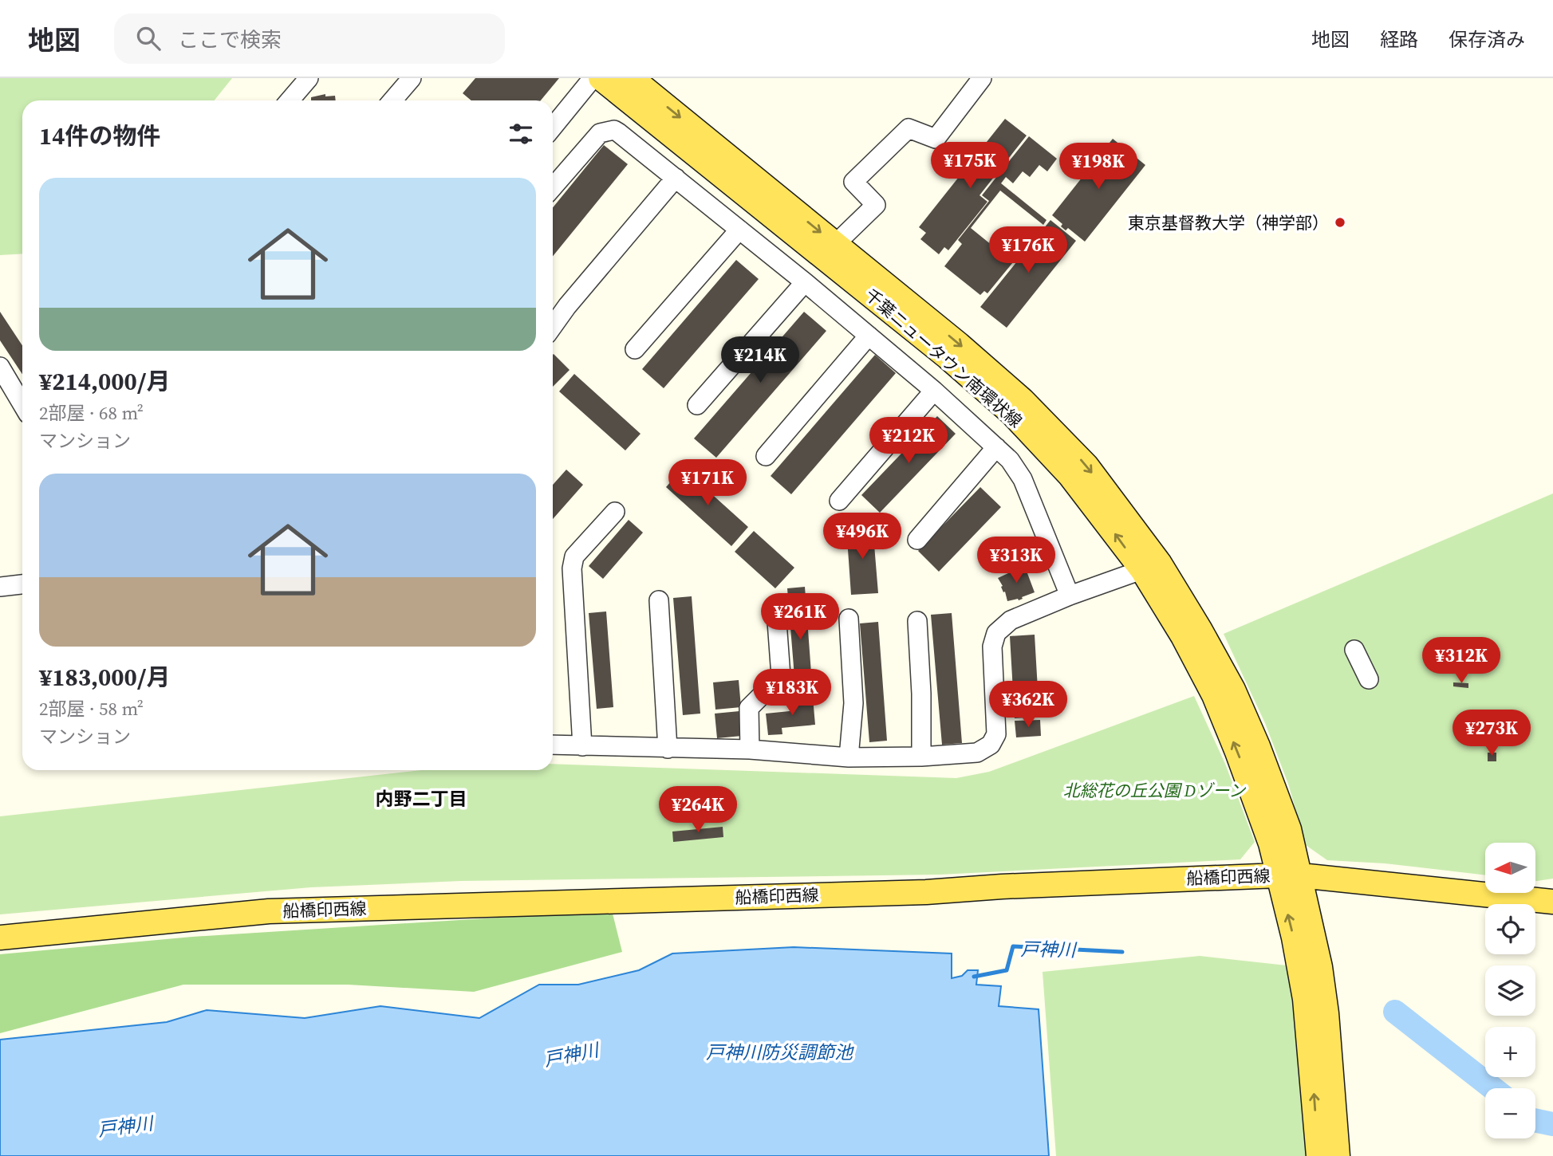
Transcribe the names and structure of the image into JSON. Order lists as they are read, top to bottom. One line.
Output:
{"streets":{"main road":["千葉ニュータウン南環状線","船橋印西線"]},"crossings":[["千葉ニュータウン南環状線","船橋印西線"]],"districts":["内野二丁目"],"water":["戸神川","戸神川防災調節池"],"parks":["北総花の丘公園 Dゾーン"],"places":["東京基督教大学（神学部）"],"north":"left","page":{"header":"地図","search":"ここで検索","nav":["地図","経路","保存済み"],"heading":"14件の物件","price":["¥175K","¥198K","¥176K","¥214K","¥212K","¥171K","¥496K","¥313K","¥261K","¥312K","¥183K","¥362K","¥273K","¥264K"],"list":[{"name":"¥214,000/月","note":"2部屋 · 68 m² · マンション"},{"name":"¥183,000/月","note":"2部屋 · 58 m² · マンション"}],"map_buttons":["+","−"]}}
